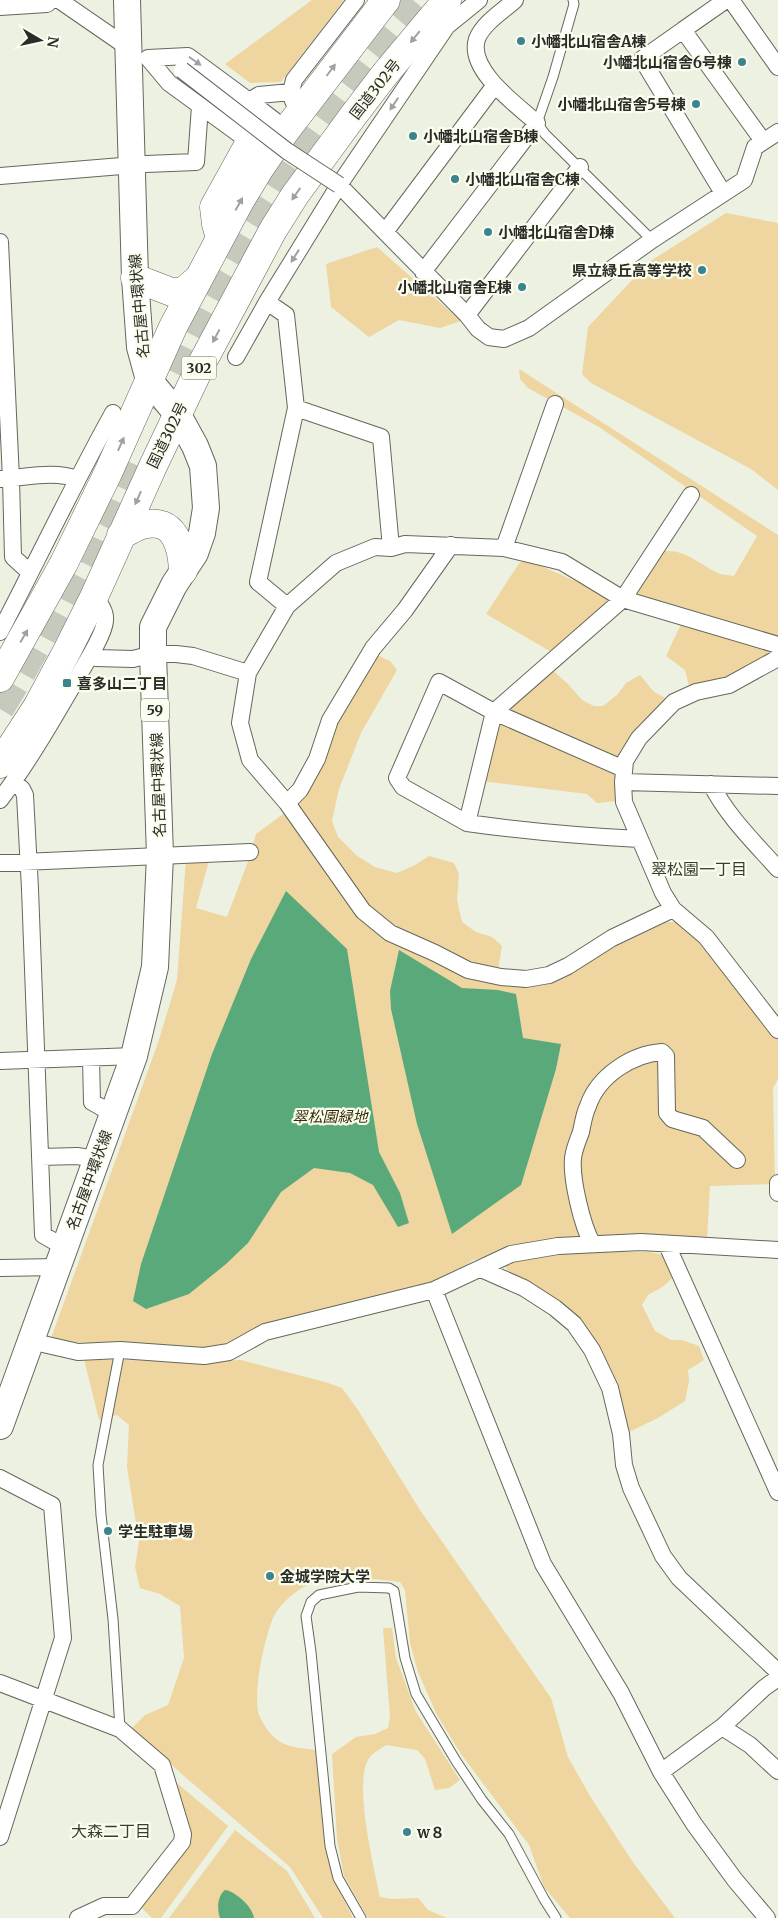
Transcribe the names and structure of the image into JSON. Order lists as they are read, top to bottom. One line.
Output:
{"streets":{"highway":["国道302号","302"],"main road":["名古屋中環状線","59"]},"crossings":[["国道302号","名古屋中環状線"],["名古屋中環状線","302"]],"districts":["翠松園一丁目","大森二丁目"],"parks":["翠松園緑地"],"places":{"other":["小幡北山宿舎A棟","小幡北山宿舎6号棟","小幡北山宿舎5号棟","小幡北山宿舎B棟","小幡北山宿舎C棟","小幡北山宿舎D棟","県立緑丘高等学校","小幡北山宿舎E棟","学生駐車場","金城学院大学","w８"],"transit":["喜多山二丁目"]},"north":"right"}
